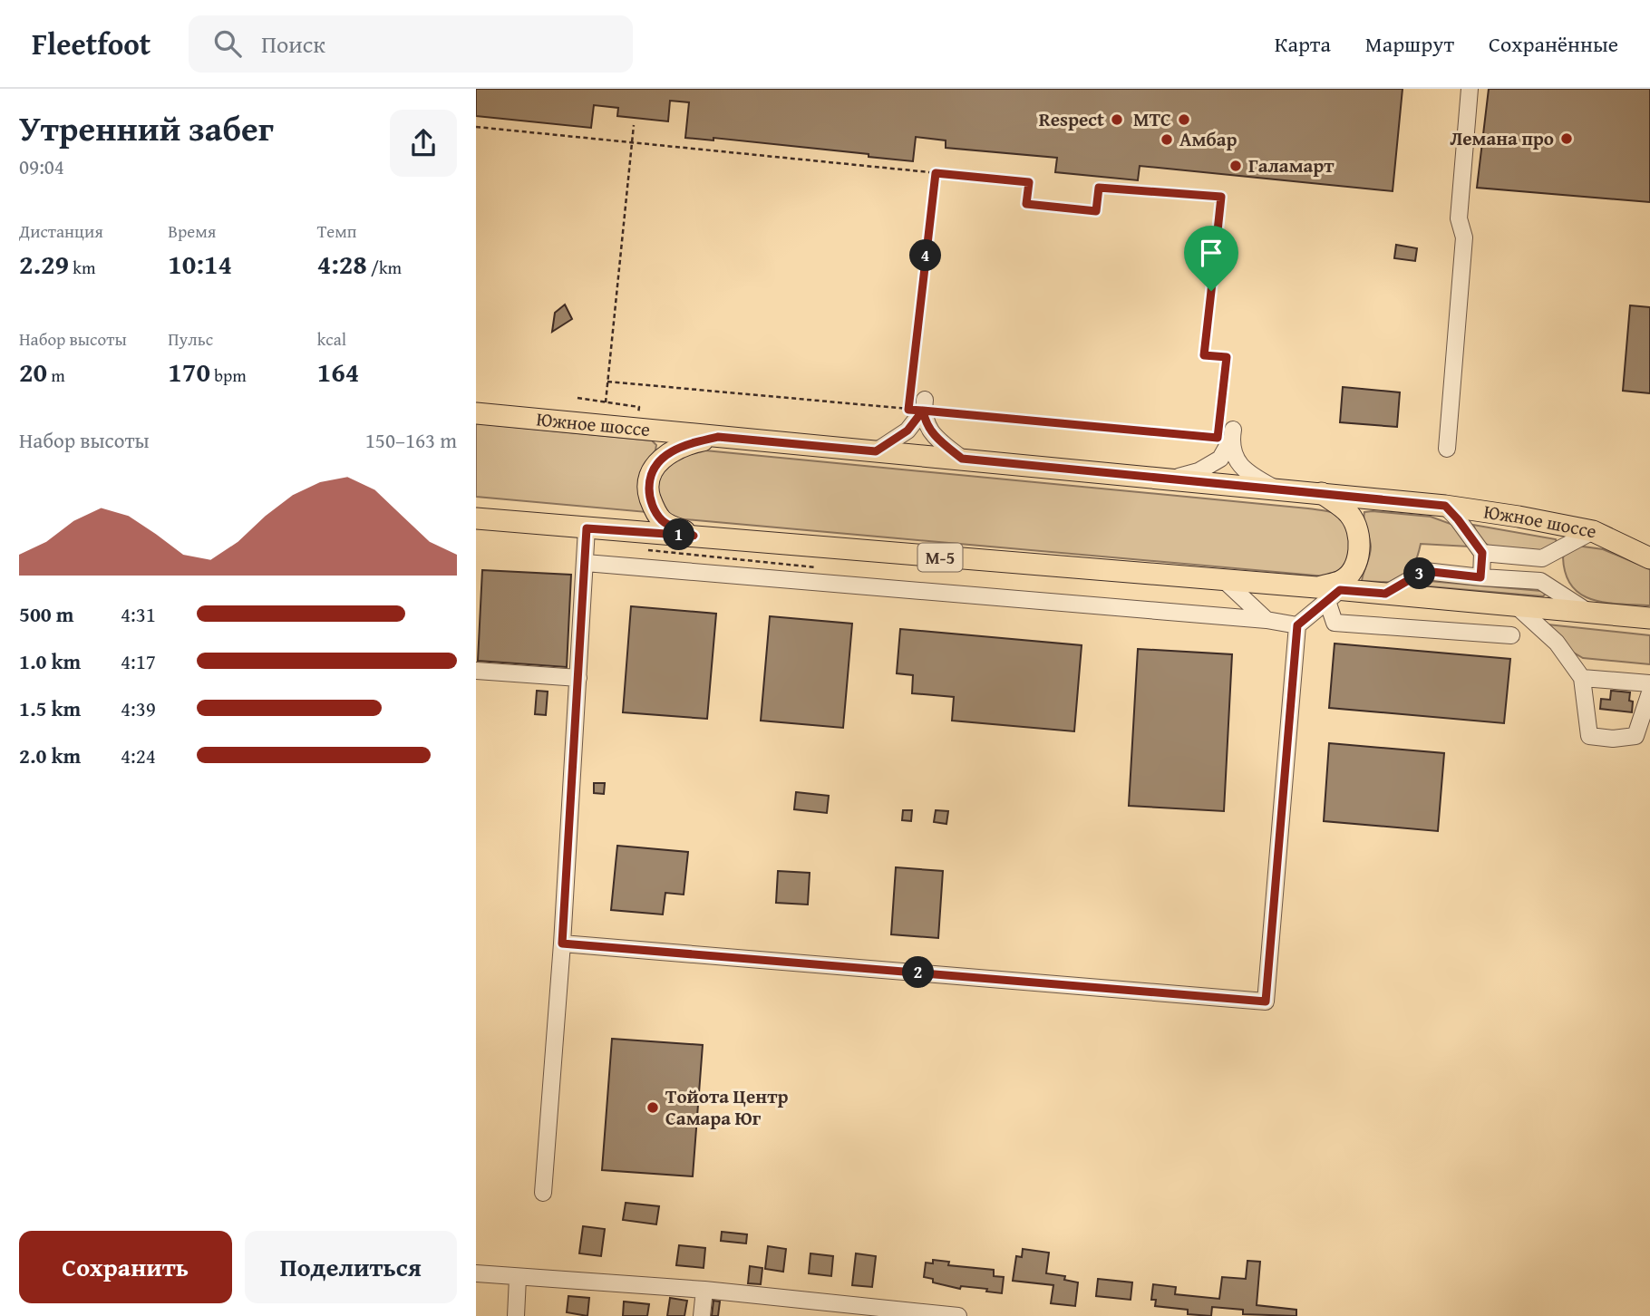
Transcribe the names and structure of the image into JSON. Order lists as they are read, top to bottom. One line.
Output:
{"streets":{"main road":["Южное шоссе","М-5"]},"places":["Respect","МТС","Лемана про","Амбар","Галамарт","Тойота Центр Самара Юг"],"page":{"header":"Fleetfoot","search":"Поиск","nav":["Карта","Маршрут","Сохранённые"],"heading":["Утренний забег","09:04"],"stats":[["Дистанция","2.29 km"],["Время","10:14"],["Темп","4:28 /km"],["Набор высоты","20 m"],["Пульс","170 bpm"],["kcal","164"]],"pins":["4","1","3","2"],"chart":["Набор высоты","150–163 m"],"list":[{"name":"500 m","note":"4:31"},{"name":"1.0 km","note":"4:17"},{"name":"1.5 km","note":"4:39"},{"name":"2.0 km","note":"4:24"}],"buttons":["Сохранить","Поделиться"]}}
